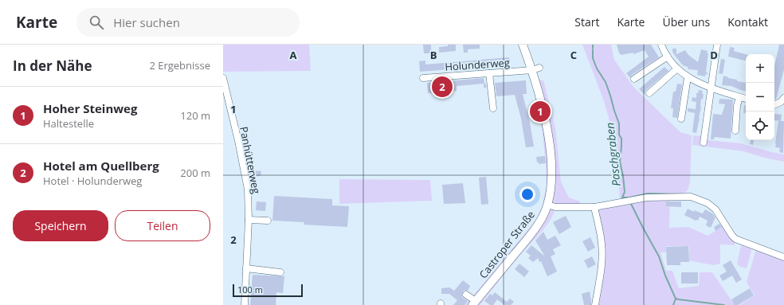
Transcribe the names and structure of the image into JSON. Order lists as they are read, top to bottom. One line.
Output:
{"streets":{"main road":["Castroper Straße"],"street":["Holunderweg","Panhütterweg"]},"crossings":[["Holunderweg","Castroper Straße"]],"water":["Paschgraben"],"scale_bar":"100 m","page":{"header":"Karte","search":"Hier suchen","nav":["Start","Karte","Über uns","Kontakt"],"heading":["In der Nähe","2 Ergebnisse"],"map_buttons":["+","−"],"pins":["2","1"],"list":[{"mark":"1","name":"Hoher Steinweg","note":"Haltestelle","value":"120 m"},{"mark":"2","name":"Hotel am Quellberg","note":"Hotel · Holunderweg","value":"200 m"}],"buttons":["Speichern","Teilen"],"scale":"100 m"},"grid":{"columns":["A","B","C","D"],"rows":["1","2"]}}
